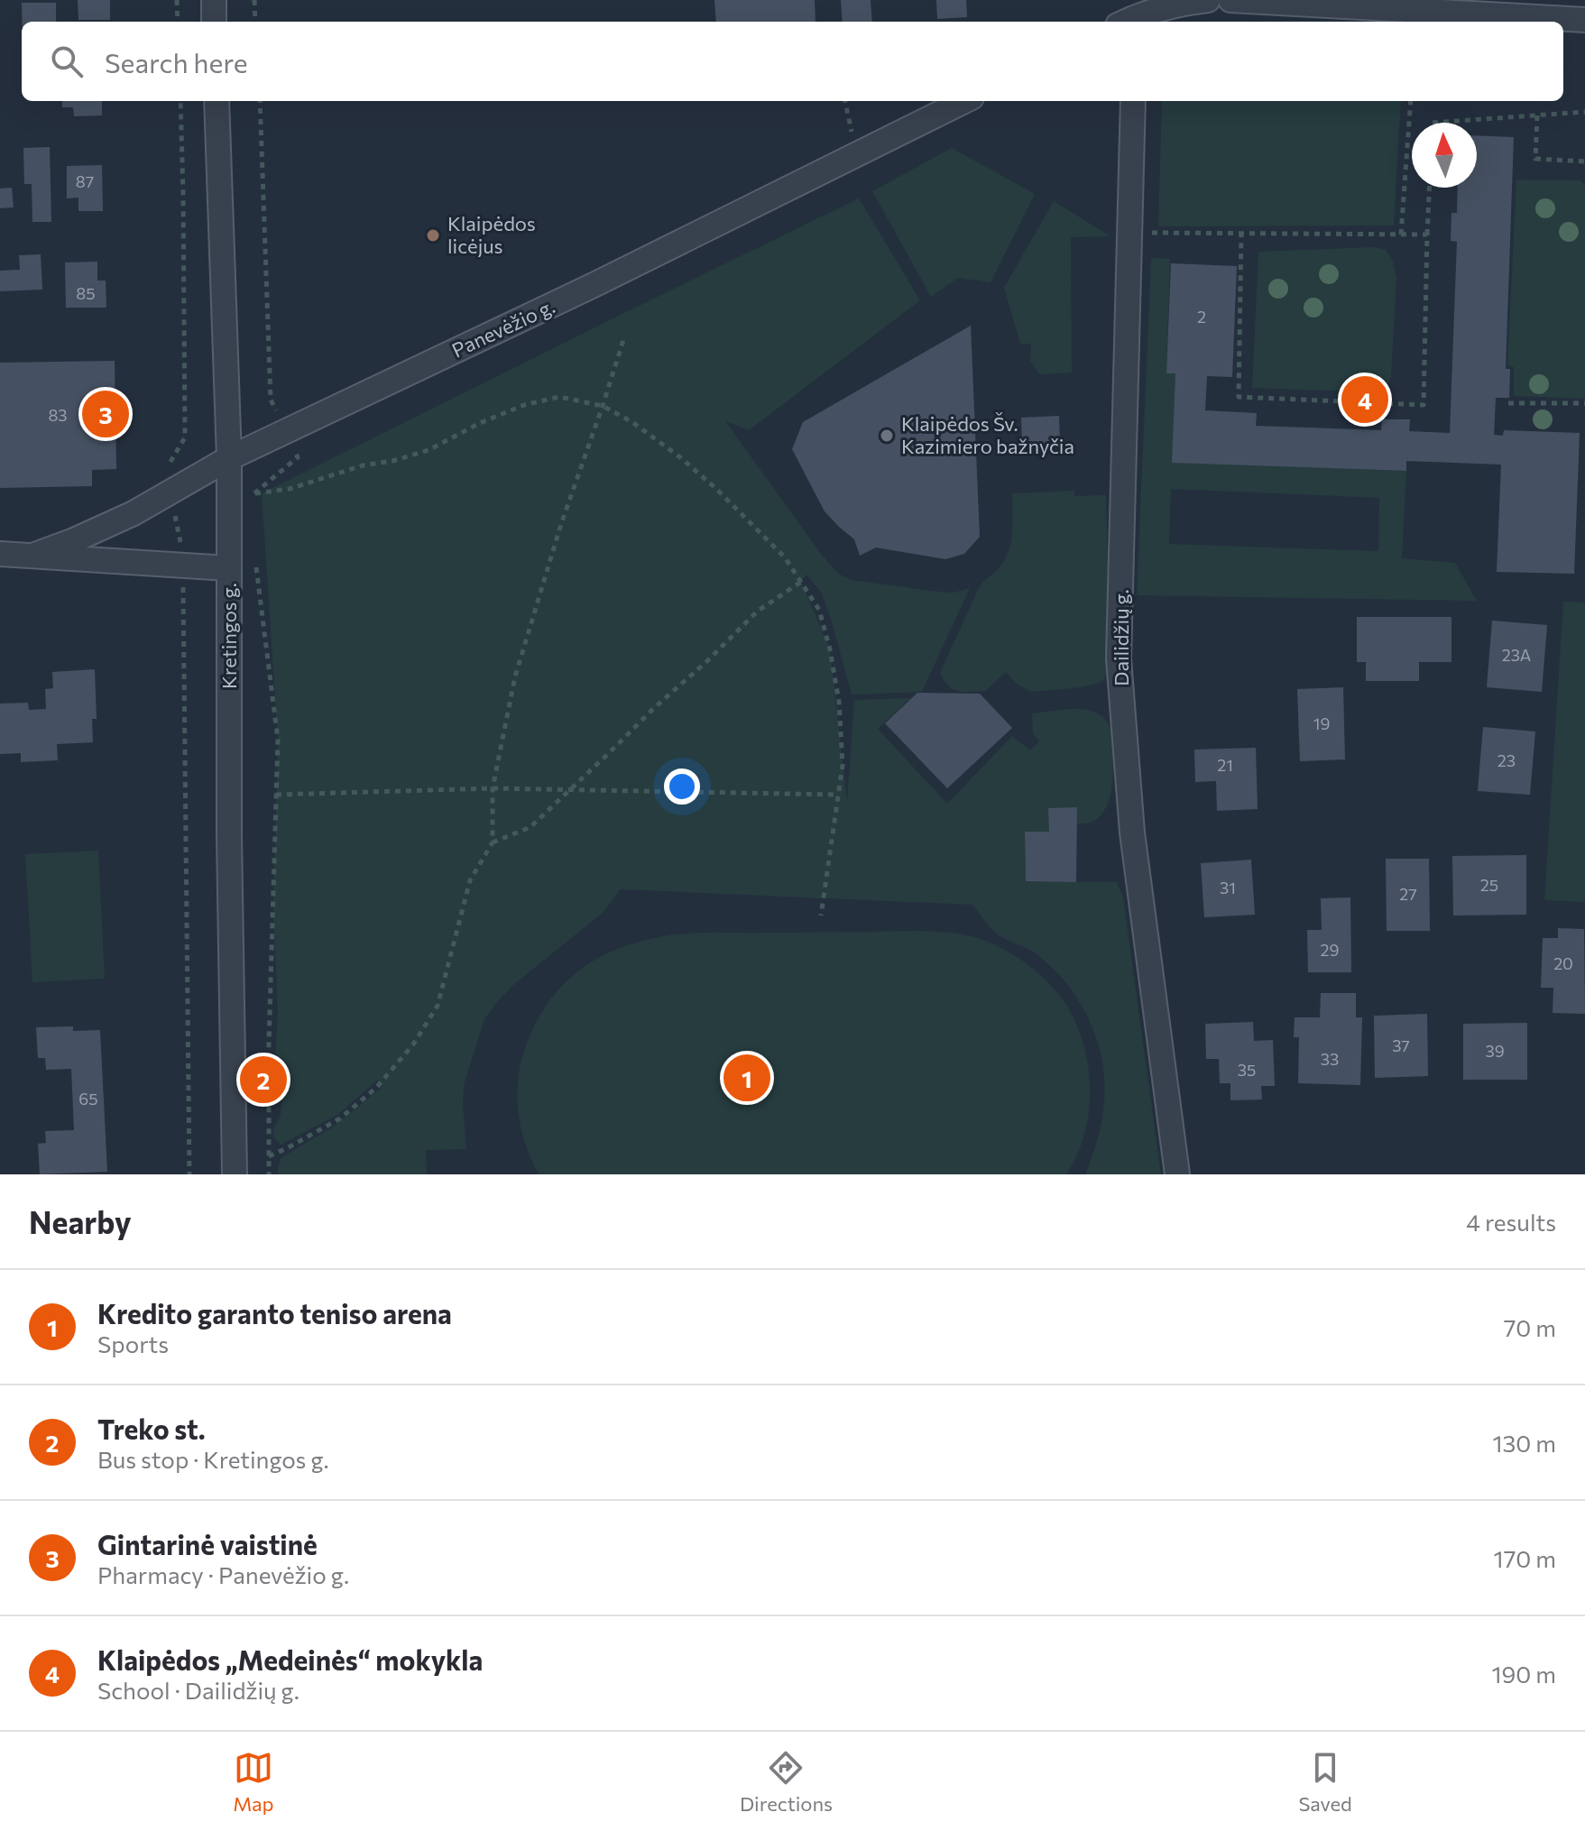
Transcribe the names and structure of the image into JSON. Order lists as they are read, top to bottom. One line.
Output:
{"streets":{"street":["Panevėžio g.","Kretingos g.","Dailidžių g."]},"crossings":[["Panevėžio g.","Kretingos g."]],"places":["Klaipėdos licėjus","Klaipėdos Šv. Kazimiero bažnyčia"],"house_numbers":["87","85","2","83","23A","19","23","21","25","31","27","29","20","37","39","33","35","65"],"north":"top","page":{"search":"Search here","pins":["4","3","1","2"],"heading":["Nearby","4 results"],"list":[{"mark":"1","name":"Kredito garanto teniso arena","note":"Sports","value":"70 m"},{"mark":"2","name":"Treko st.","note":"Bus stop · Kretingos g.","value":"130 m"},{"mark":"3","name":"Gintarinė vaistinė","note":"Pharmacy · Panevėžio g.","value":"170 m"},{"mark":"4","name":"Klaipėdos „Medeinės“ mokykla","note":"School · Dailidžių g.","value":"190 m"}],"nav":["Map","Directions","Saved"]}}
